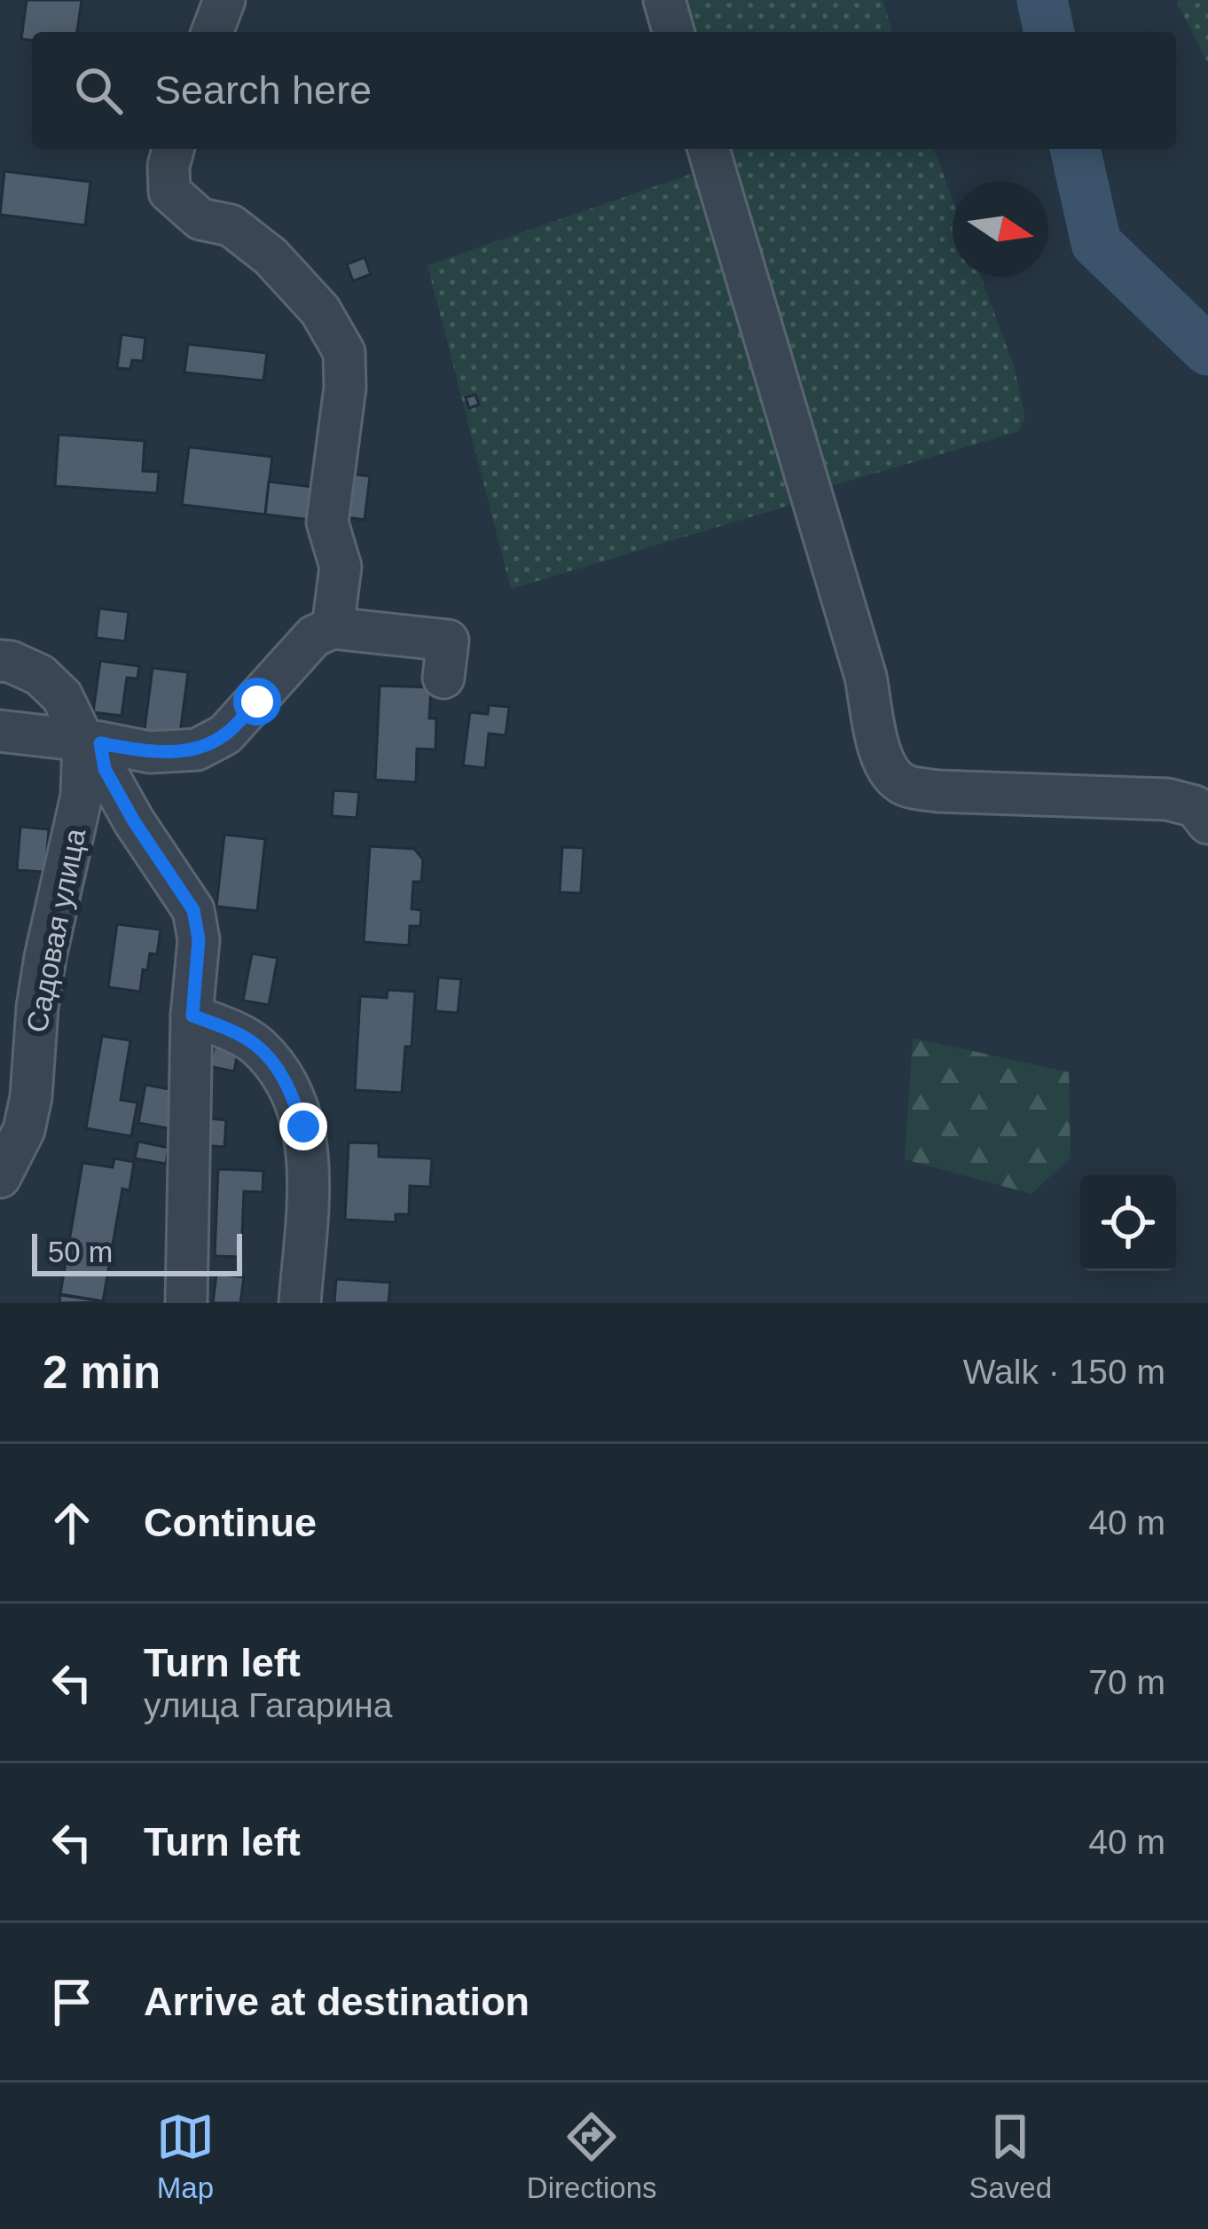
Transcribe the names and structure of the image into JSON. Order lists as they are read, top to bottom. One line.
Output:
{"streets":{"street":["Садовая улица"]},"scale_bar":"50 m","north":"right","page":{"search":"Search here","scale":"50 m","heading":["2 min","Walk · 150 m"],"list":[["Continue","40 m"],["Turn left","улица Гагарина","70 m"],["Turn left","40 m"],"Arrive at destination"],"nav":["Map","Directions","Saved"]}}
